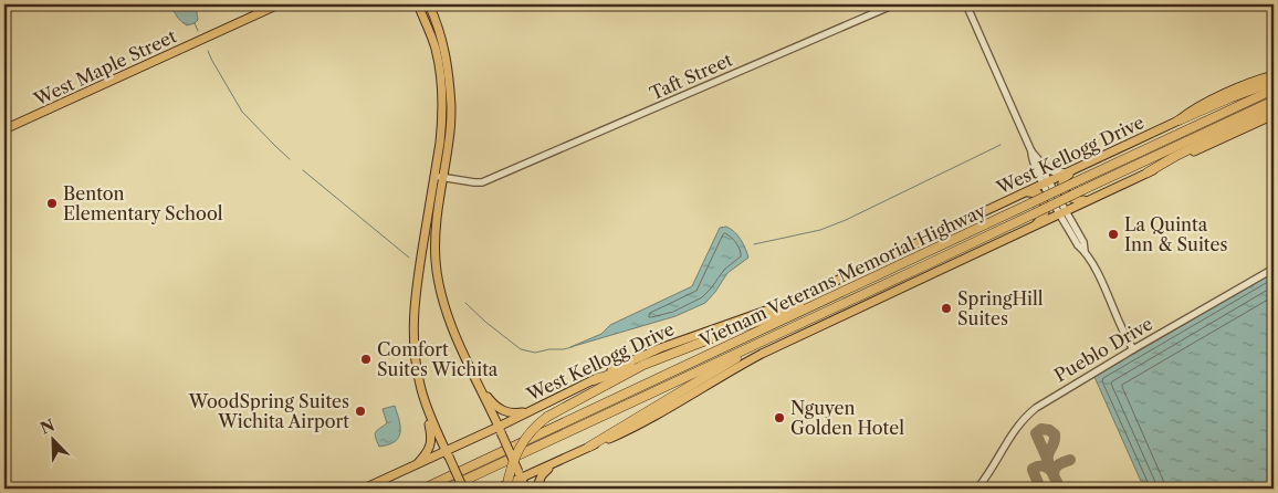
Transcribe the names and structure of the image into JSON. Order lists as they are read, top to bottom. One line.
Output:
{"streets":{"highway":["Vietnam Veterans Memorial Highway"],"main road":["West Maple Street","West Kellogg Drive"],"street":["Taft Street","Pueblo Drive"]},"places":["Benton Elementary School","La Quinta Inn & Suites","SpringHill Suites","Comfort Suites Wichita","WoodSpring Suites Wichita Airport","Nguyen Golden Hotel"],"north":"top left"}
